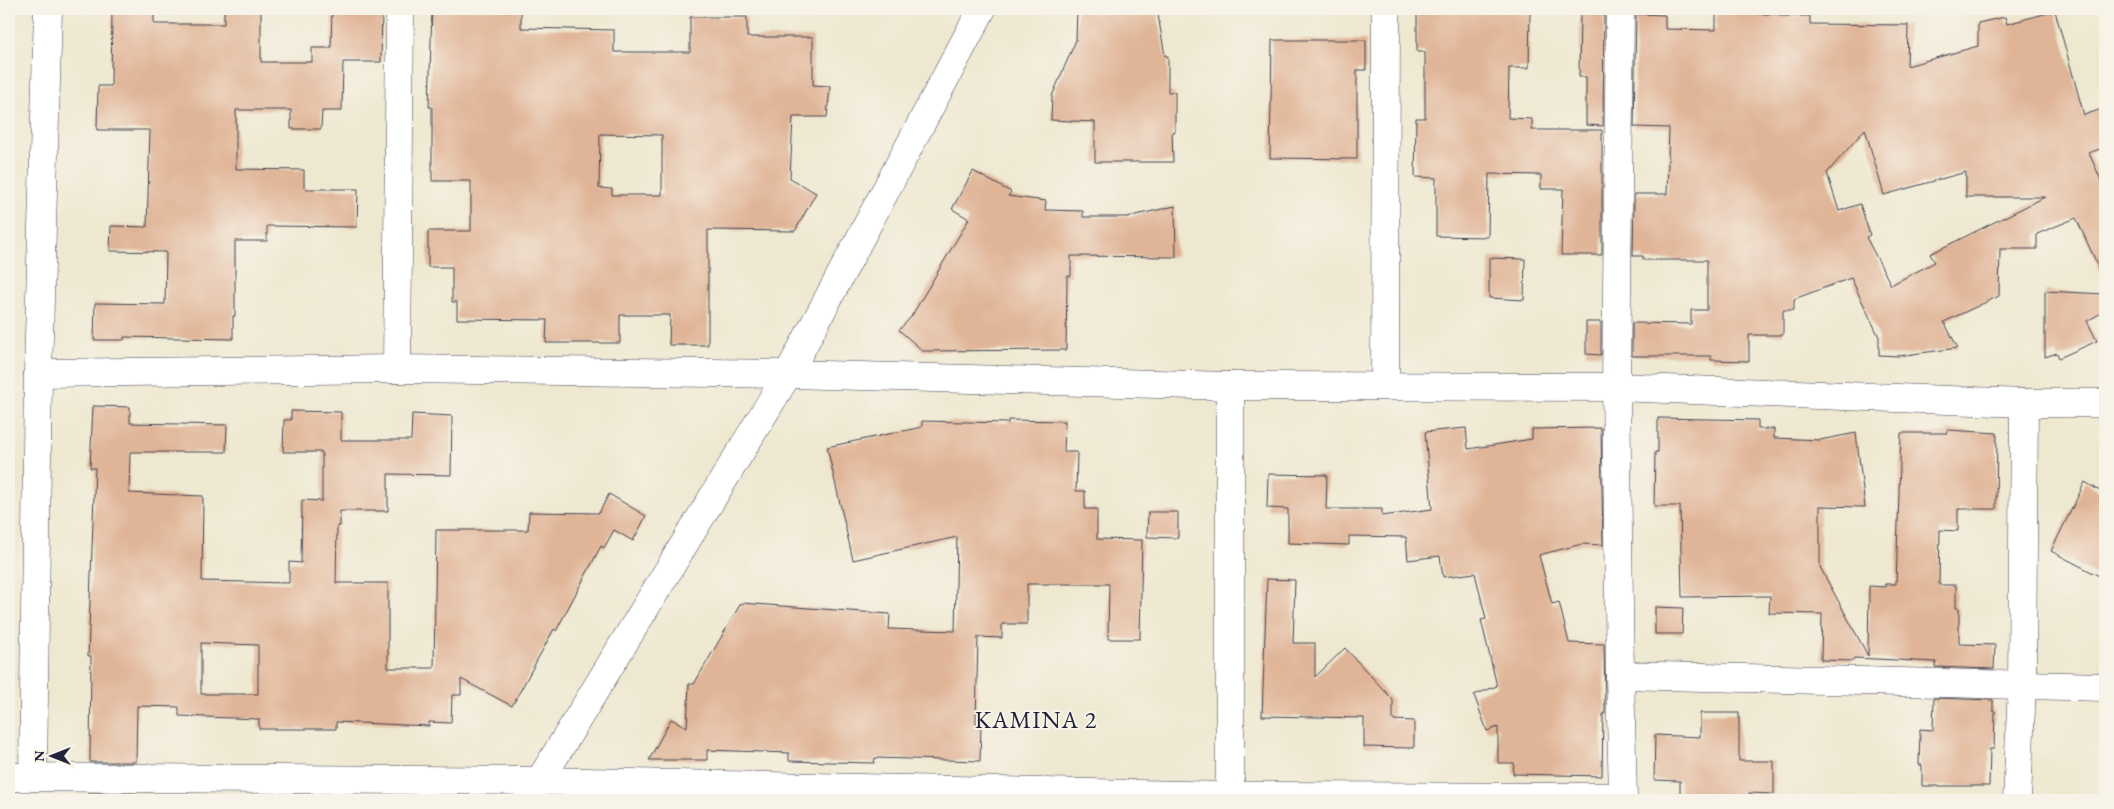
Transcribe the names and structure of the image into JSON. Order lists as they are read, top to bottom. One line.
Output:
{"districts":["KAMINA 2"],"north":"left"}
